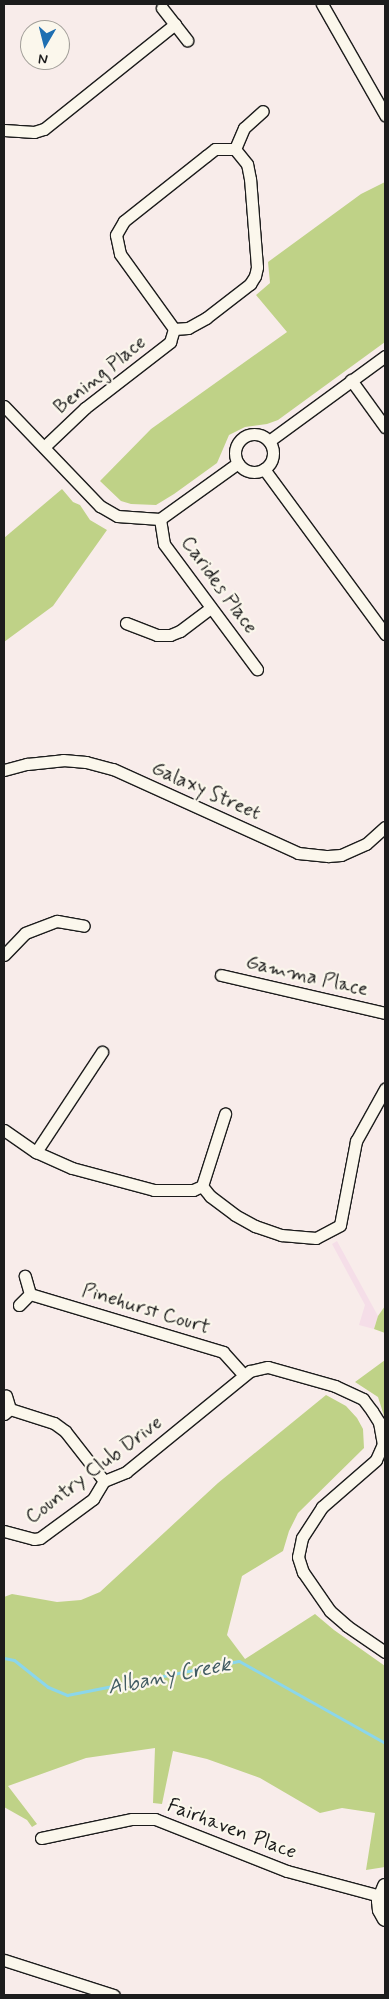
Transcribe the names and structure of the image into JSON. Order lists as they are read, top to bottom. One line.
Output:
{"streets":{"street":["Bening Place","Carides Place","Galaxy Street","Gamma Place","Pinehurst Court","Country Club Drive","Fairhaven Place"]},"crossings":[["Pinehurst Court","Country Club Drive"]],"water":["Albany Creek"],"north":"bottom"}
